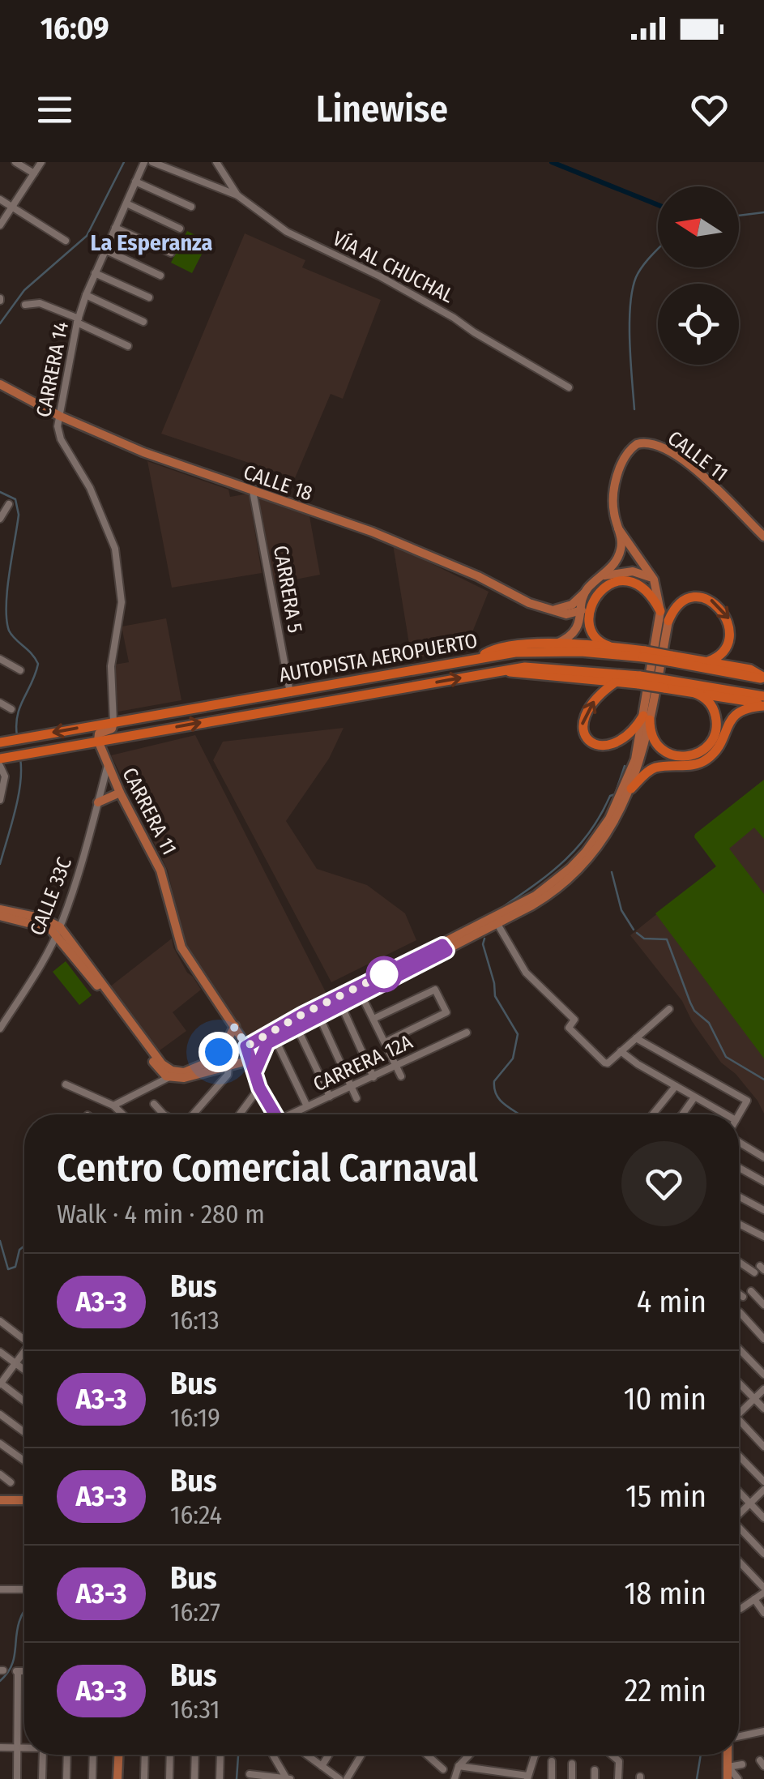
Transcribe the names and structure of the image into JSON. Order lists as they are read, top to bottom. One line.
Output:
{"streets":{"highway":["AUTOPISTA AEROPUERTO"],"main road":["CALLE 11","CALLE 18","CARRERA 11"],"street":["VÍA AL CHUCHAL","CARRERA 14","CARRERA 5","CALLE 33C","CARRERA 12A"]},"crossings":[["CARRERA 14","CALLE 18"],["CARRERA 14","AUTOPISTA AEROPUERTO"],["CALLE 18","CARRERA 5"],["CARRERA 5","AUTOPISTA AEROPUERTO"],["AUTOPISTA AEROPUERTO","CARRERA 11"],["CARRERA 11","CALLE 33C"]],"districts":["La Esperanza"],"lines":["bus line A3-3"],"north":"left","page":{"status":"16:09","header":"Linewise","heading":["Centro Comercial Carnaval","Walk · 4 min · 280 m"],"list":[{"mark":"A3-3","name":"Bus","note":"16:13","value":"4 min"},{"mark":"A3-3","name":"Bus","note":"16:19","value":"10 min"},{"mark":"A3-3","name":"Bus","note":"16:24","value":"15 min"},{"mark":"A3-3","name":"Bus","note":"16:27","value":"18 min"},{"mark":"A3-3","name":"Bus","note":"16:31","value":"22 min"}]}}
